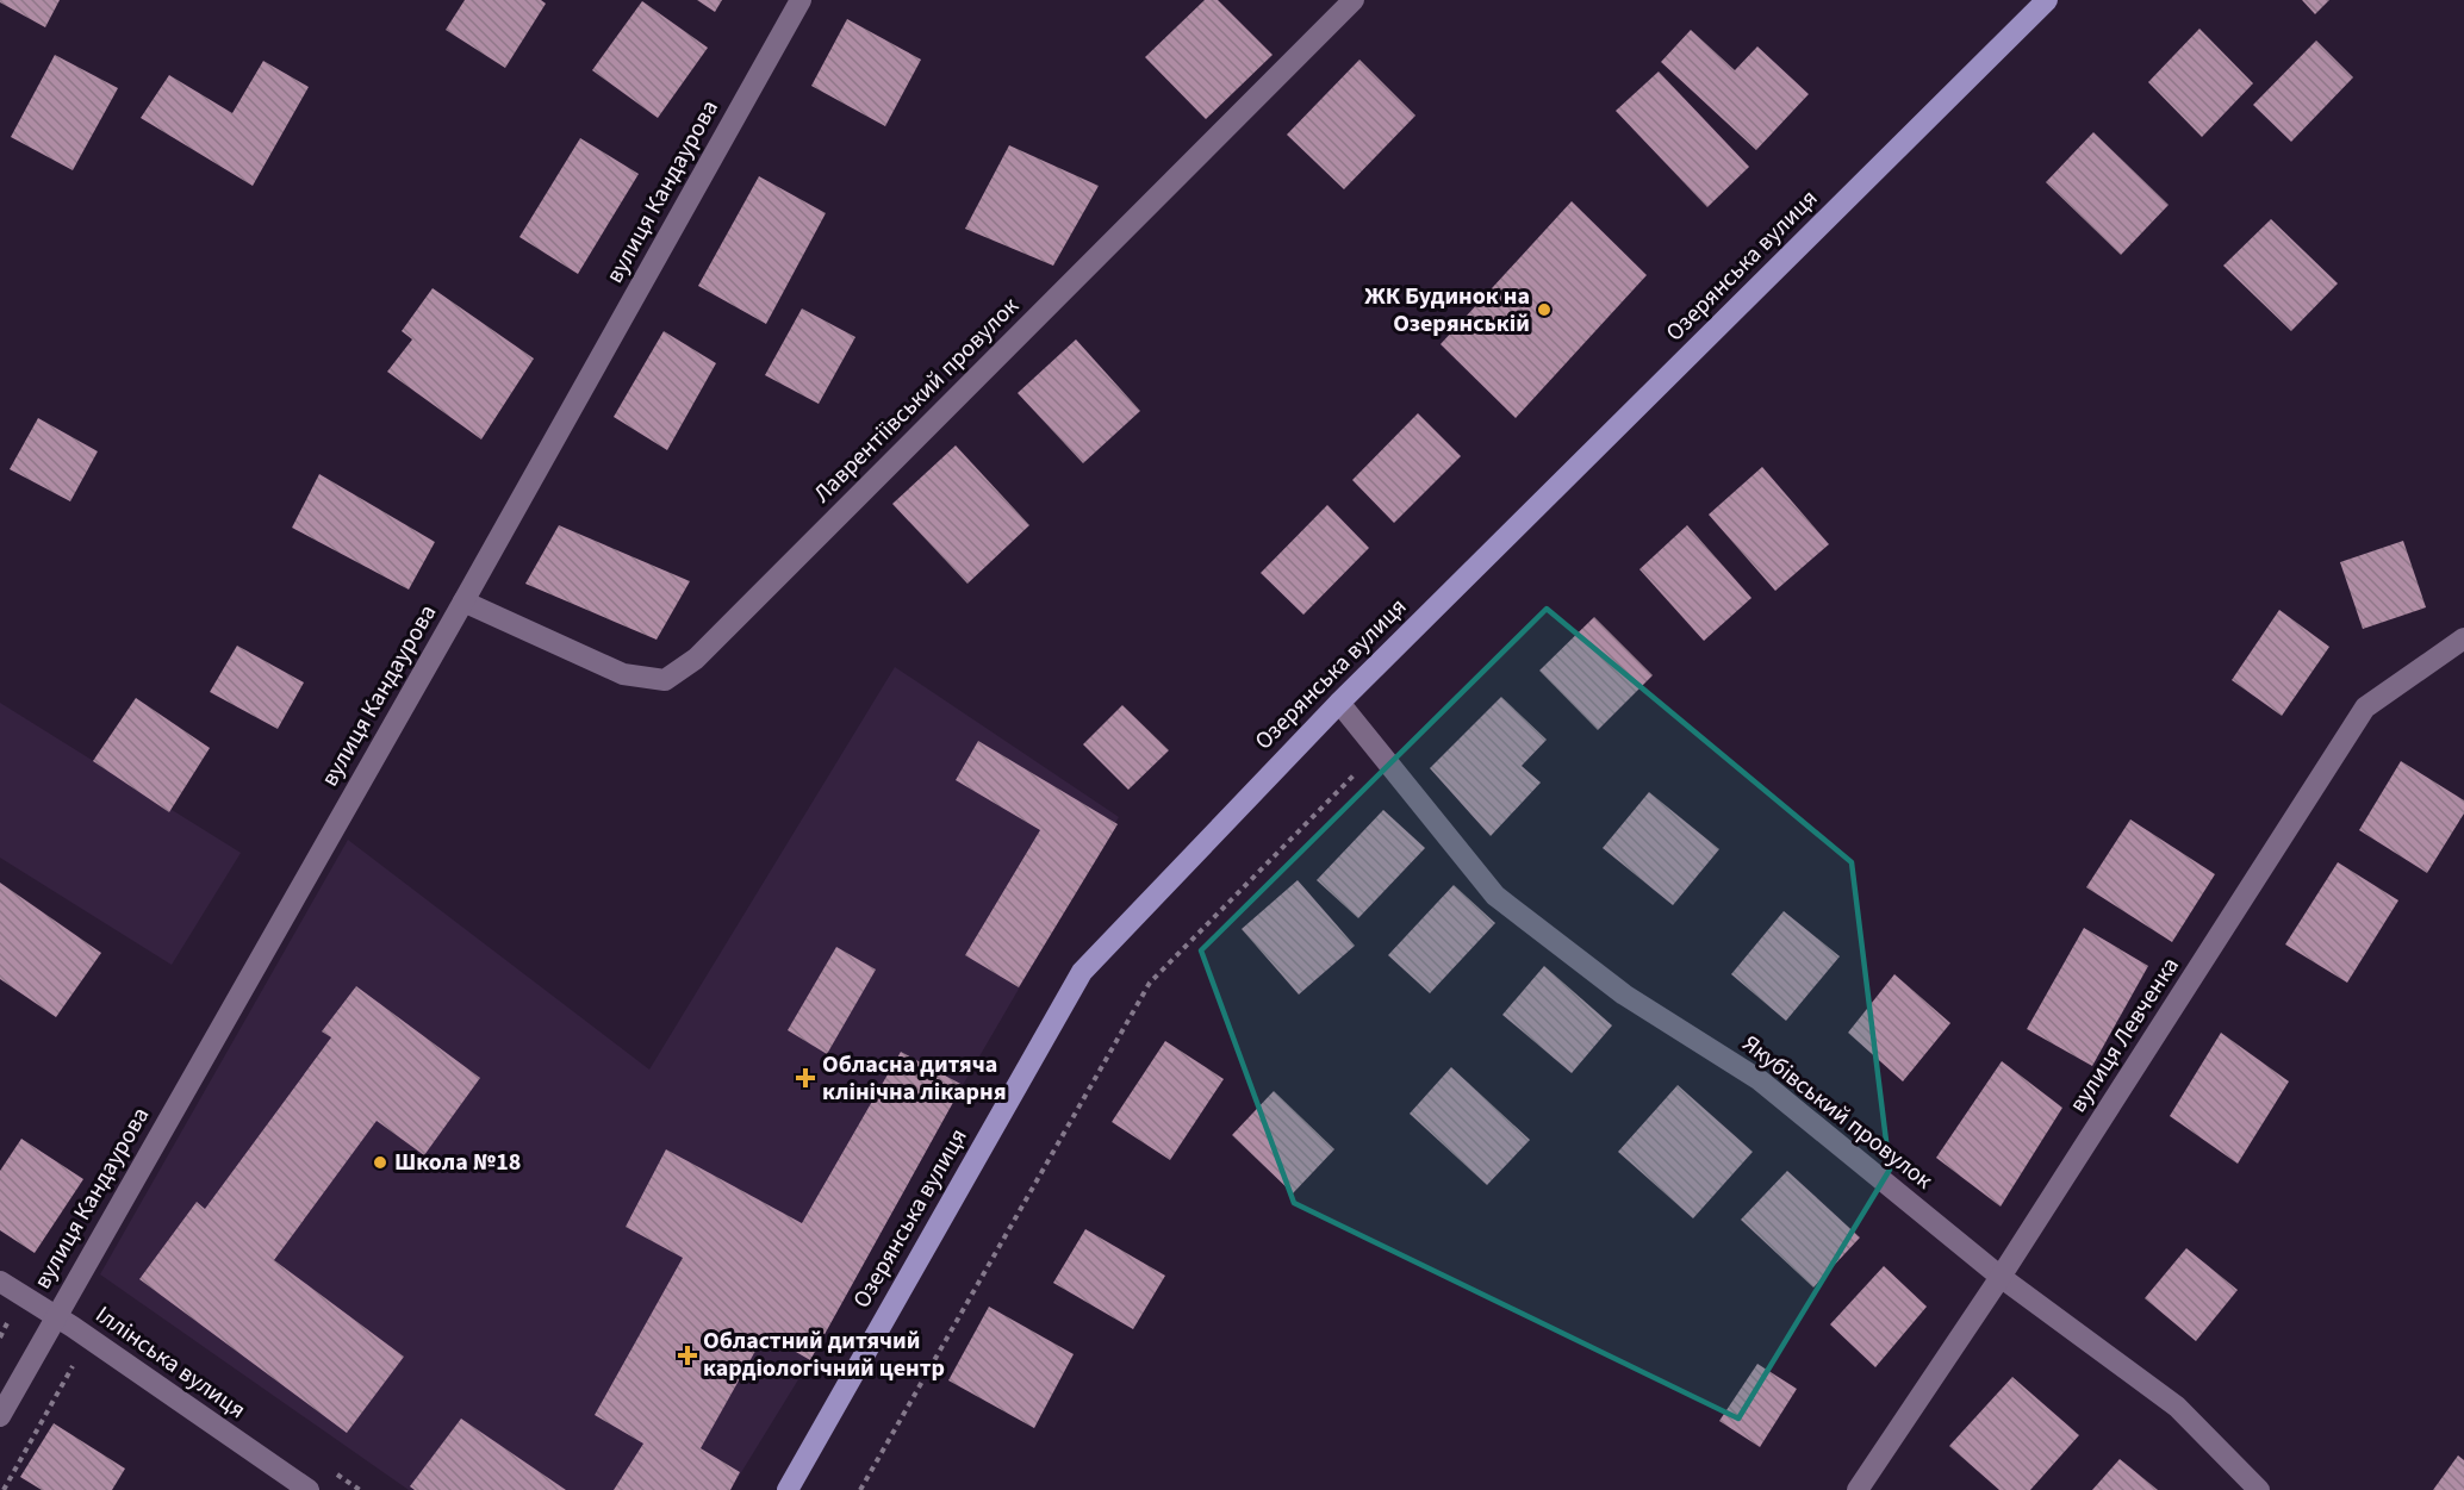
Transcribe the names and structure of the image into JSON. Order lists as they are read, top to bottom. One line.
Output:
{"streets":{"main road":["Озерянська вулиця"],"street":["вулиця Кандаурова","Лаврентіївський провулок","вулиця Левченка","Якубівський провулок","Іллінська вулиця"]},"crossings":[["вулиця Кандаурова","Лаврентіївський провулок"],["вулиця Кандаурова","Іллінська вулиця"],["Озерянська вулиця","Якубівський провулок"],["вулиця Левченка","Якубівський провулок"]],"places":{"other":["ЖК Будинок на Озерянській","Школа №18"],"health":["Обласна дитяча клінічна лікарня","Областний дитячий кардіологічний центр"]}}
